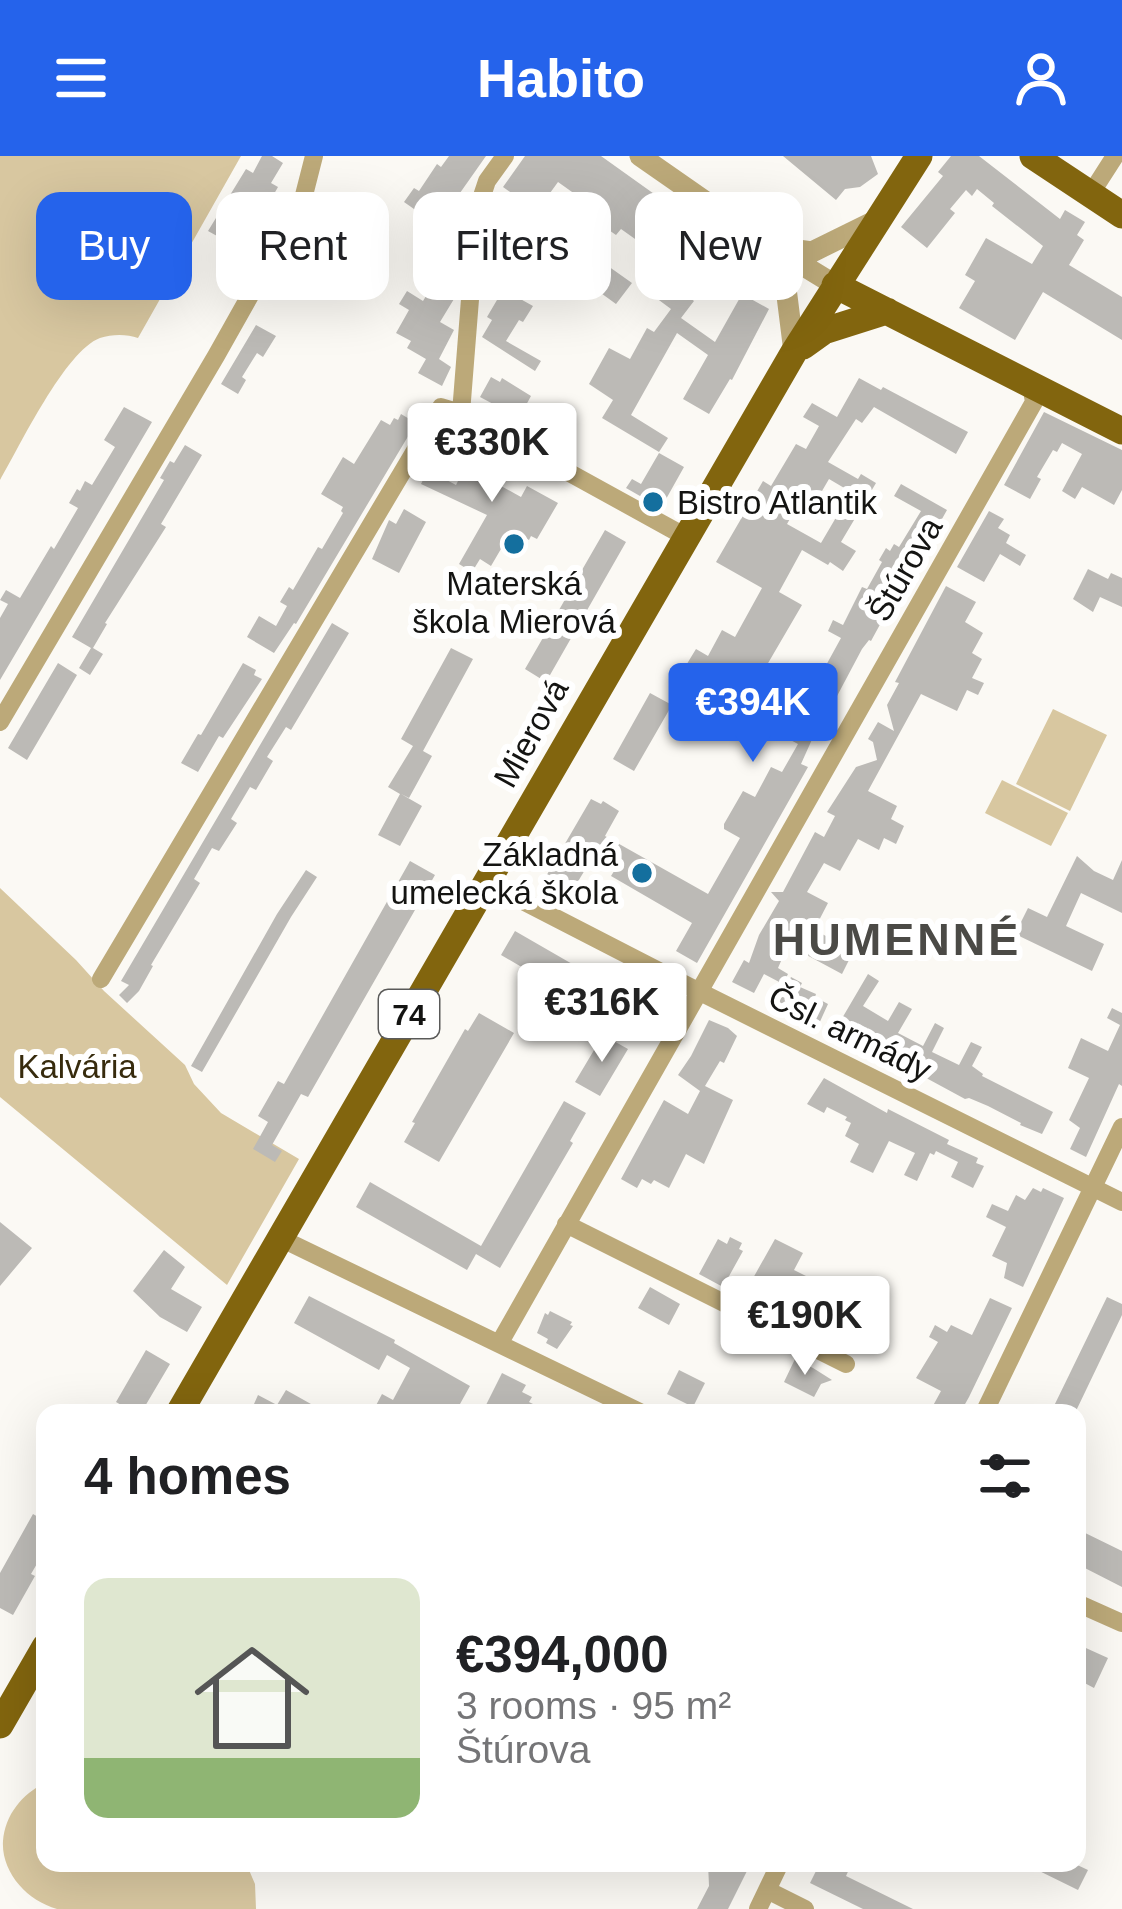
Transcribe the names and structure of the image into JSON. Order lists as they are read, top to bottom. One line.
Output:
{"streets":{"main road":["Mierová","74"],"street":["Štúrova","Čsl. armády"]},"crossings":[["Štúrova","Čsl. armády"],["Mierová","Čsl. armády"]],"districts":["HUMENNÉ"],"parks":["Kalvária"],"places":["Bistro Atlantik","Materská škola Mierová","Základná umelecká škola"],"page":{"header":"Habito","chip":["Buy","Rent","Filters","New"],"price":["€330K","€394K","€316K","€190K"],"heading":"4 homes","list":[{"name":"€394,000","note":"3 rooms · 95 m² · Štúrova"}]}}
